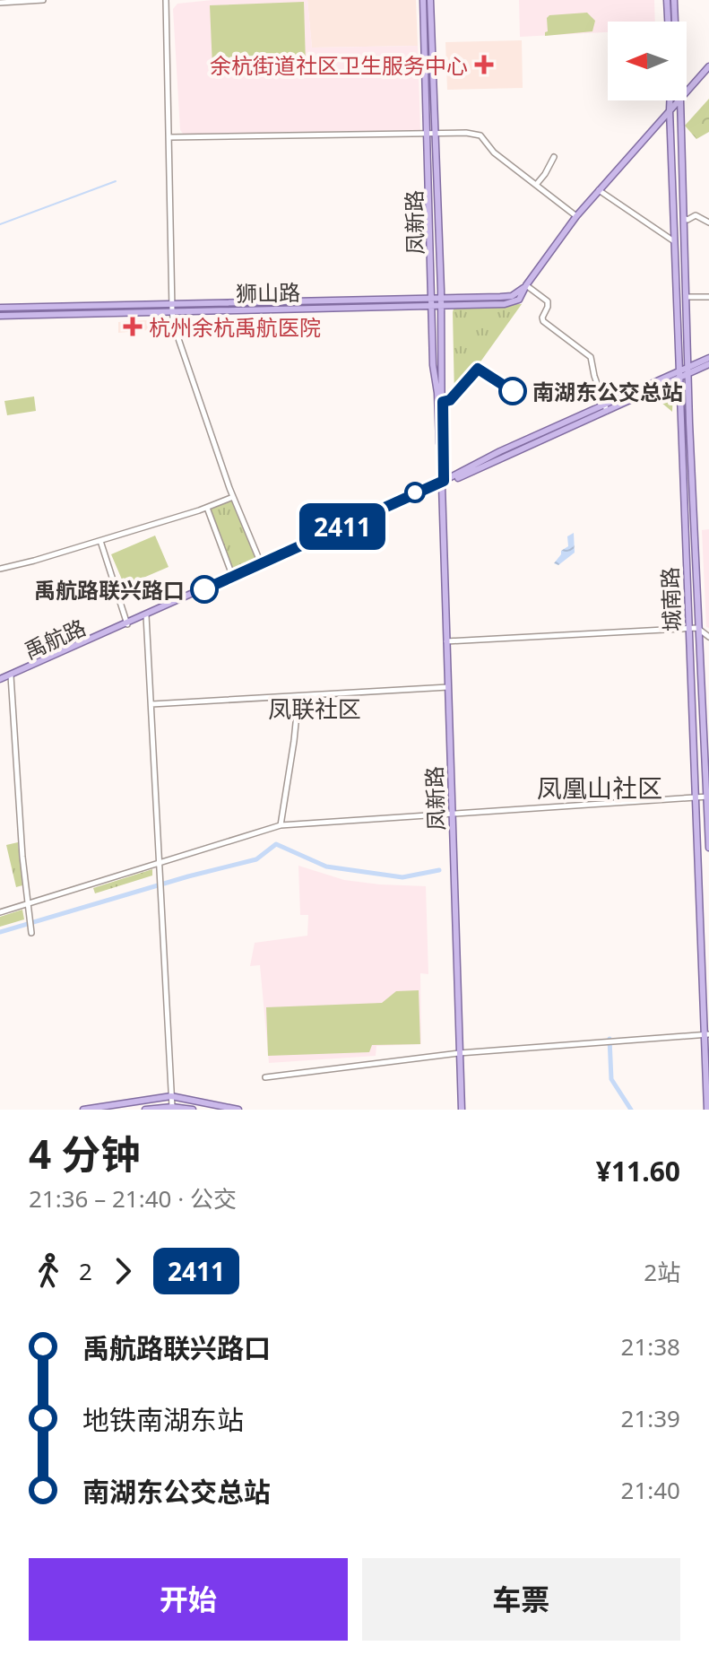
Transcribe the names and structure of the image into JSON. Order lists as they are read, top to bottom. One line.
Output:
{"streets":{"main road":["凤新路","狮山路","城南路","禹航路"]},"crossings":[["凤新路","狮山路"],["凤新路","禹航路"],["狮山路","城南路"],["城南路","禹航路"]],"districts":["凤联社区","凤凰山社区"],"places":{"health":["余杭街道社区卫生服务中心","杭州余杭禹航医院"],"other":["南湖东公交总站","禹航路联兴路口"]},"lines":["bus line 2411"],"north":"left","page":{"on_map":"2411","heading":["4 分钟","21:36 – 21:40 · 公交","¥11.60"],"legs":["2","2411","2站"],"list":[{"name":"禹航路联兴路口","value":"21:38"},{"name":"地铁南湖东站","value":"21:39"},{"name":"南湖东公交总站","value":"21:40"}],"buttons":["开始","车票"]}}
